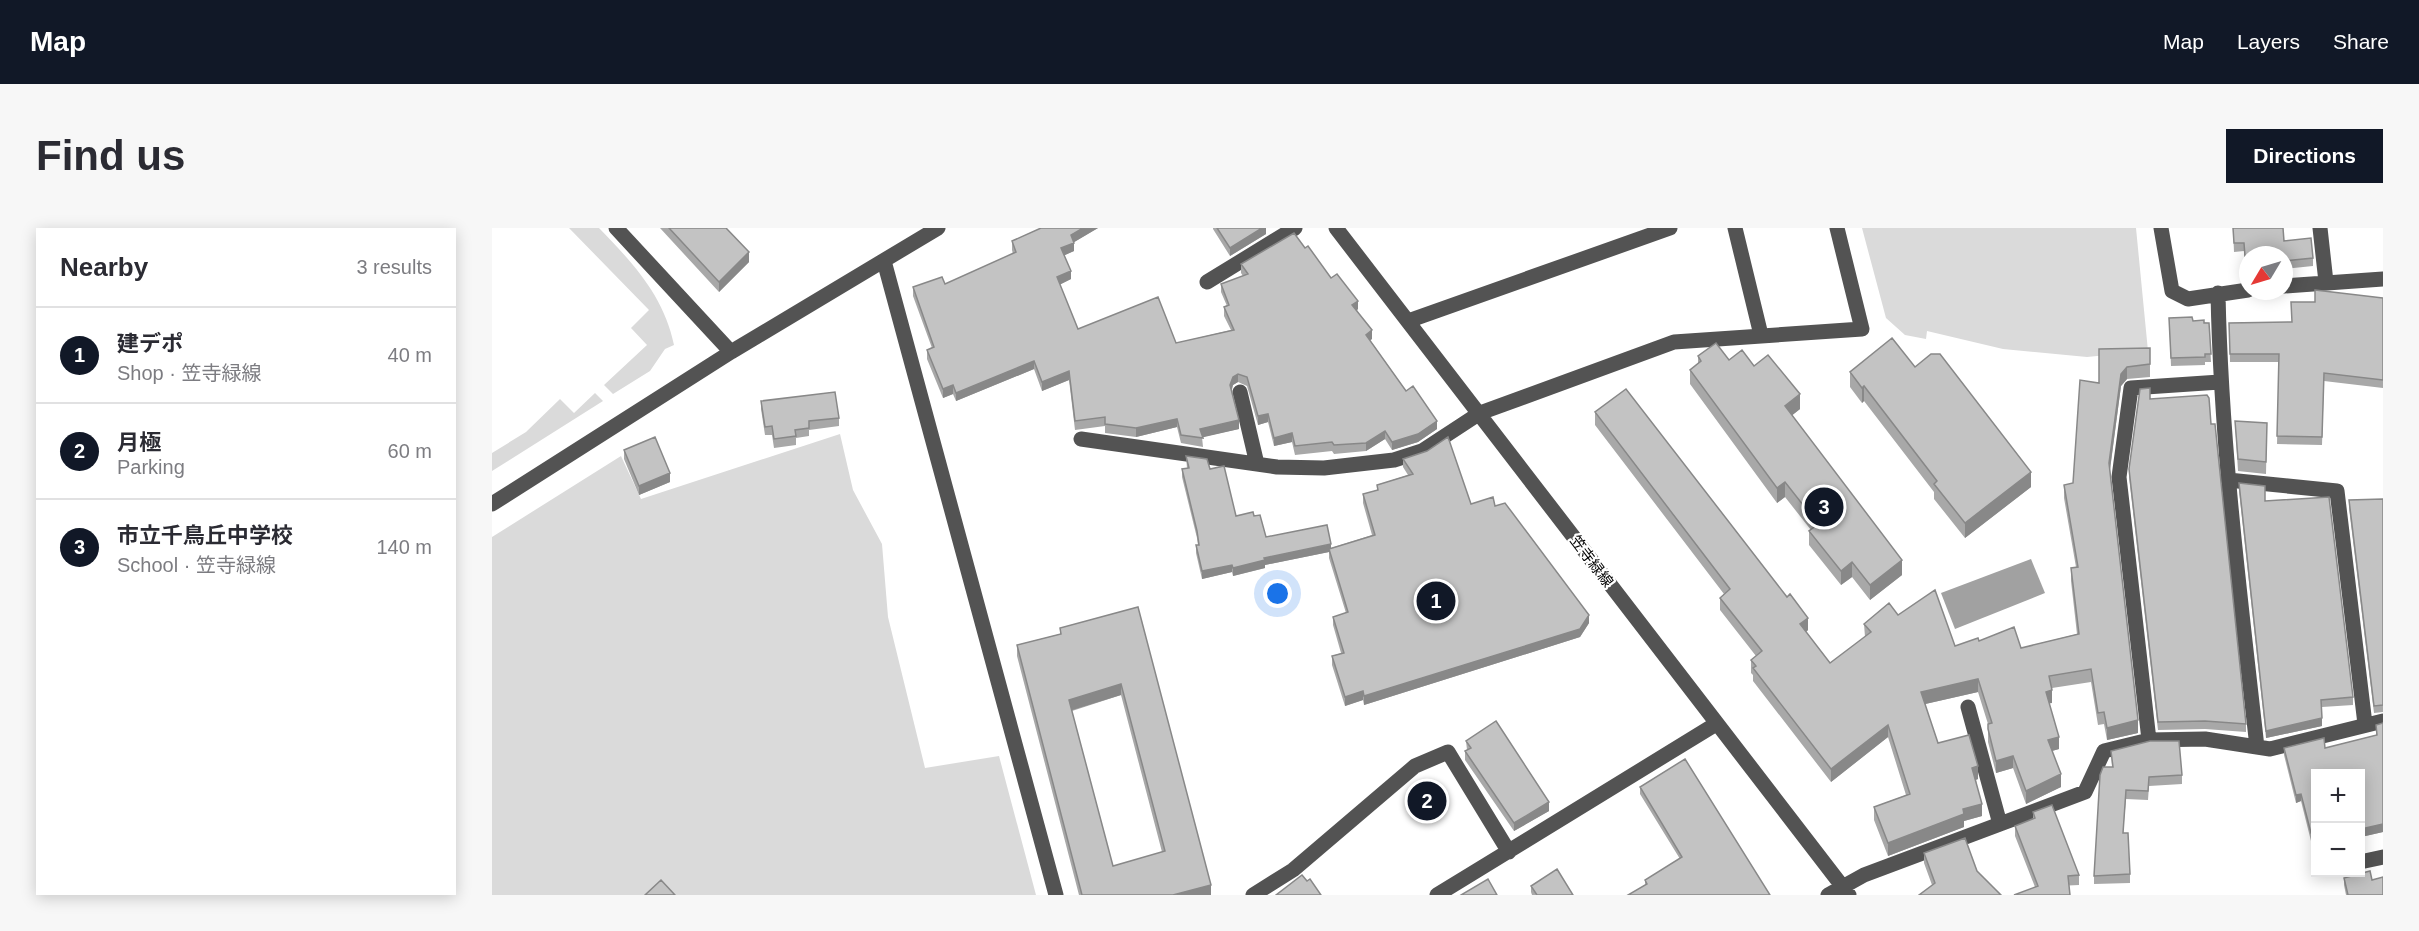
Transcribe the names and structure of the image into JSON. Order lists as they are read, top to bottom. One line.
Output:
{"streets":{"street":["笠寺緑線"]},"north":"bottom left","page":{"header":"Map","nav":["Map","Layers","Share"],"buttons":"Directions","title":"Find us","heading":["Nearby","3 results"],"list":[{"mark":"1","name":"建デポ","note":"Shop · 笠寺緑線","value":"40 m"},{"mark":"2","name":"月極","note":"Parking","value":"60 m"},{"mark":"3","name":"市立千鳥丘中学校","note":"School · 笠寺緑線","value":"140 m"}],"pins":["3","1","2"],"map_buttons":["+","−"]}}
